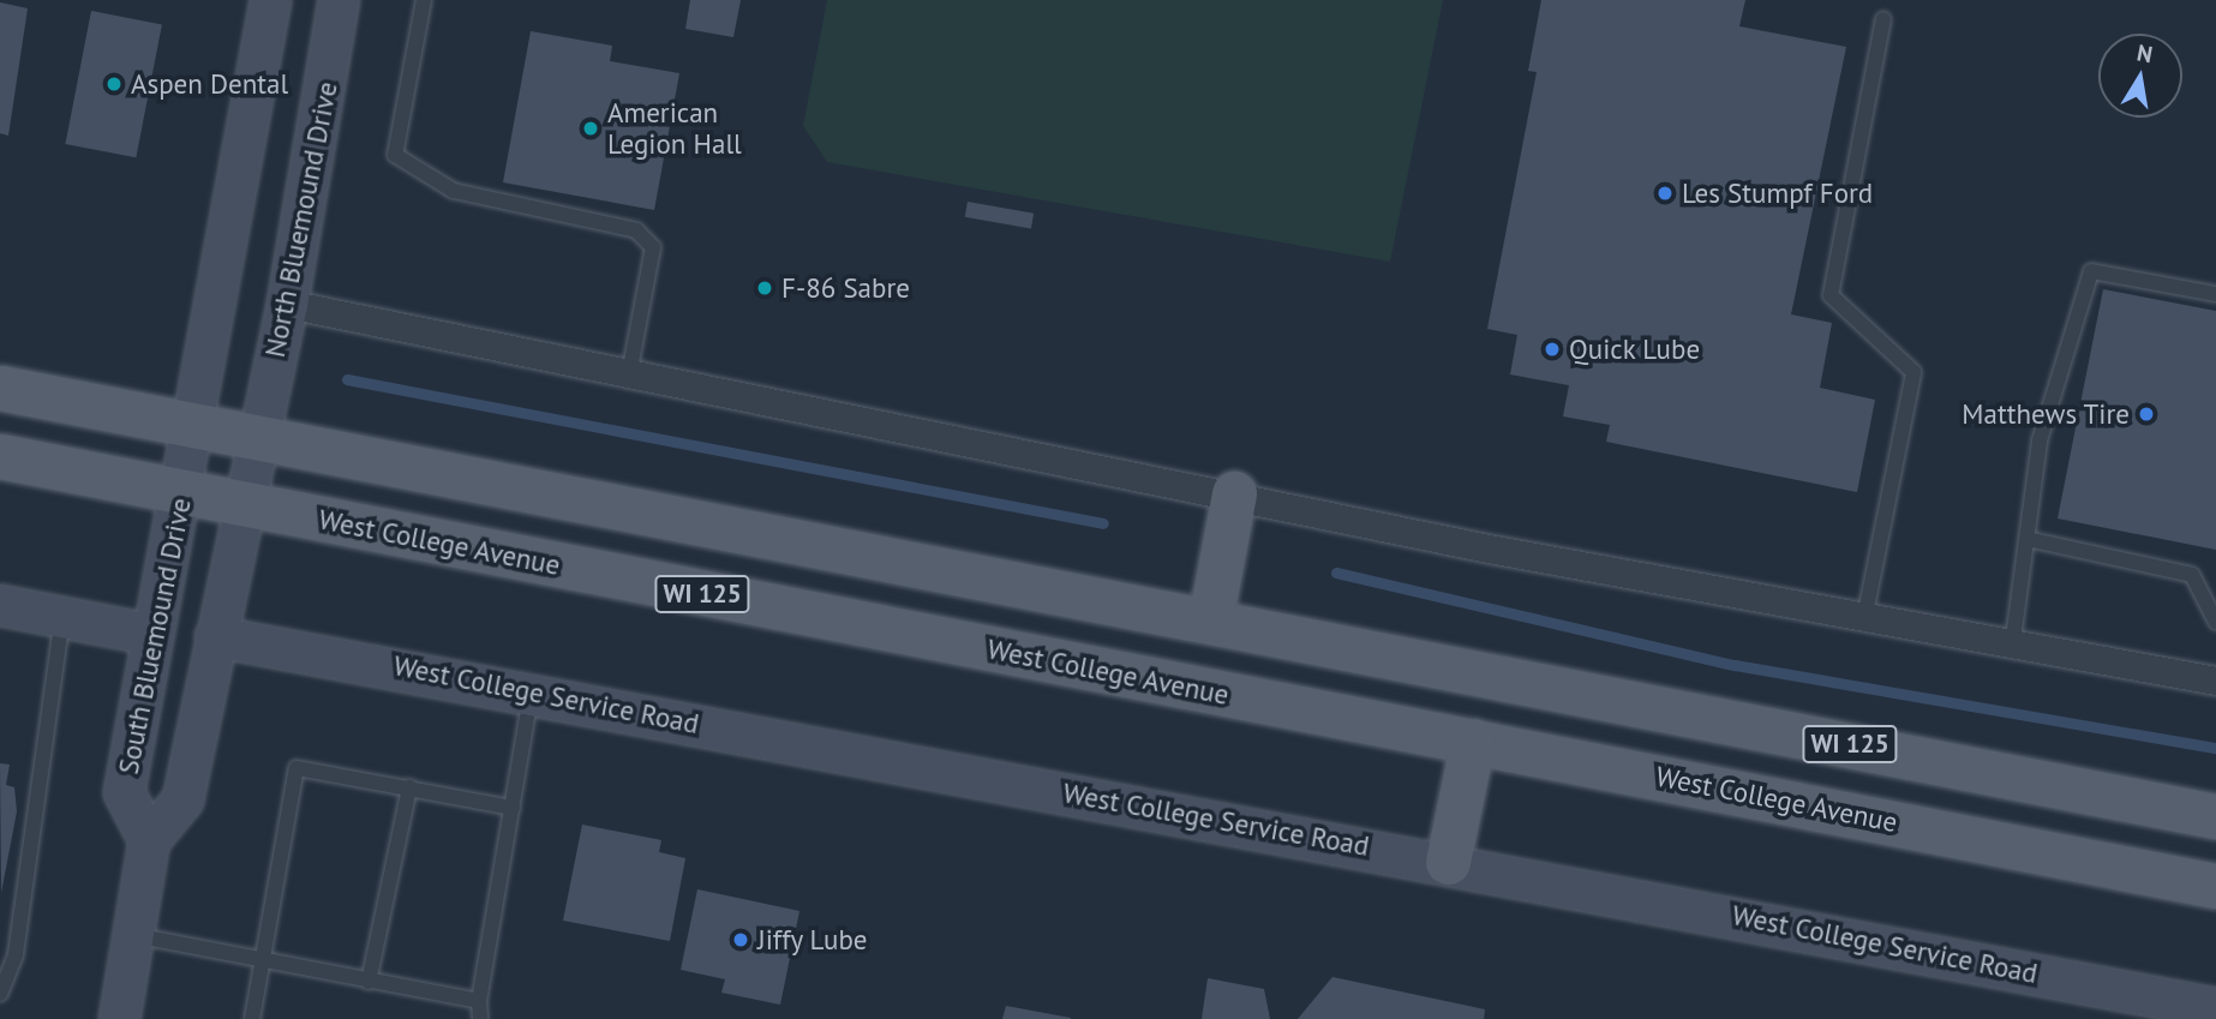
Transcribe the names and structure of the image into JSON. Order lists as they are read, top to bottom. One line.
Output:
{"streets":{"main road":["West College Avenue","WI 125"],"street":["North Bluemound Drive","South Bluemound Drive","West College Service Road"]},"crossings":[["North Bluemound Drive","WI 125"],["West College Avenue","South Bluemound Drive"],["WI 125","South Bluemound Drive"]],"places":["Aspen Dental","American Legion Hall","Les Stumpf Ford","F-86 Sabre","Quick Lube","Matthews Tire","Jiffy Lube"],"north":"top"}
